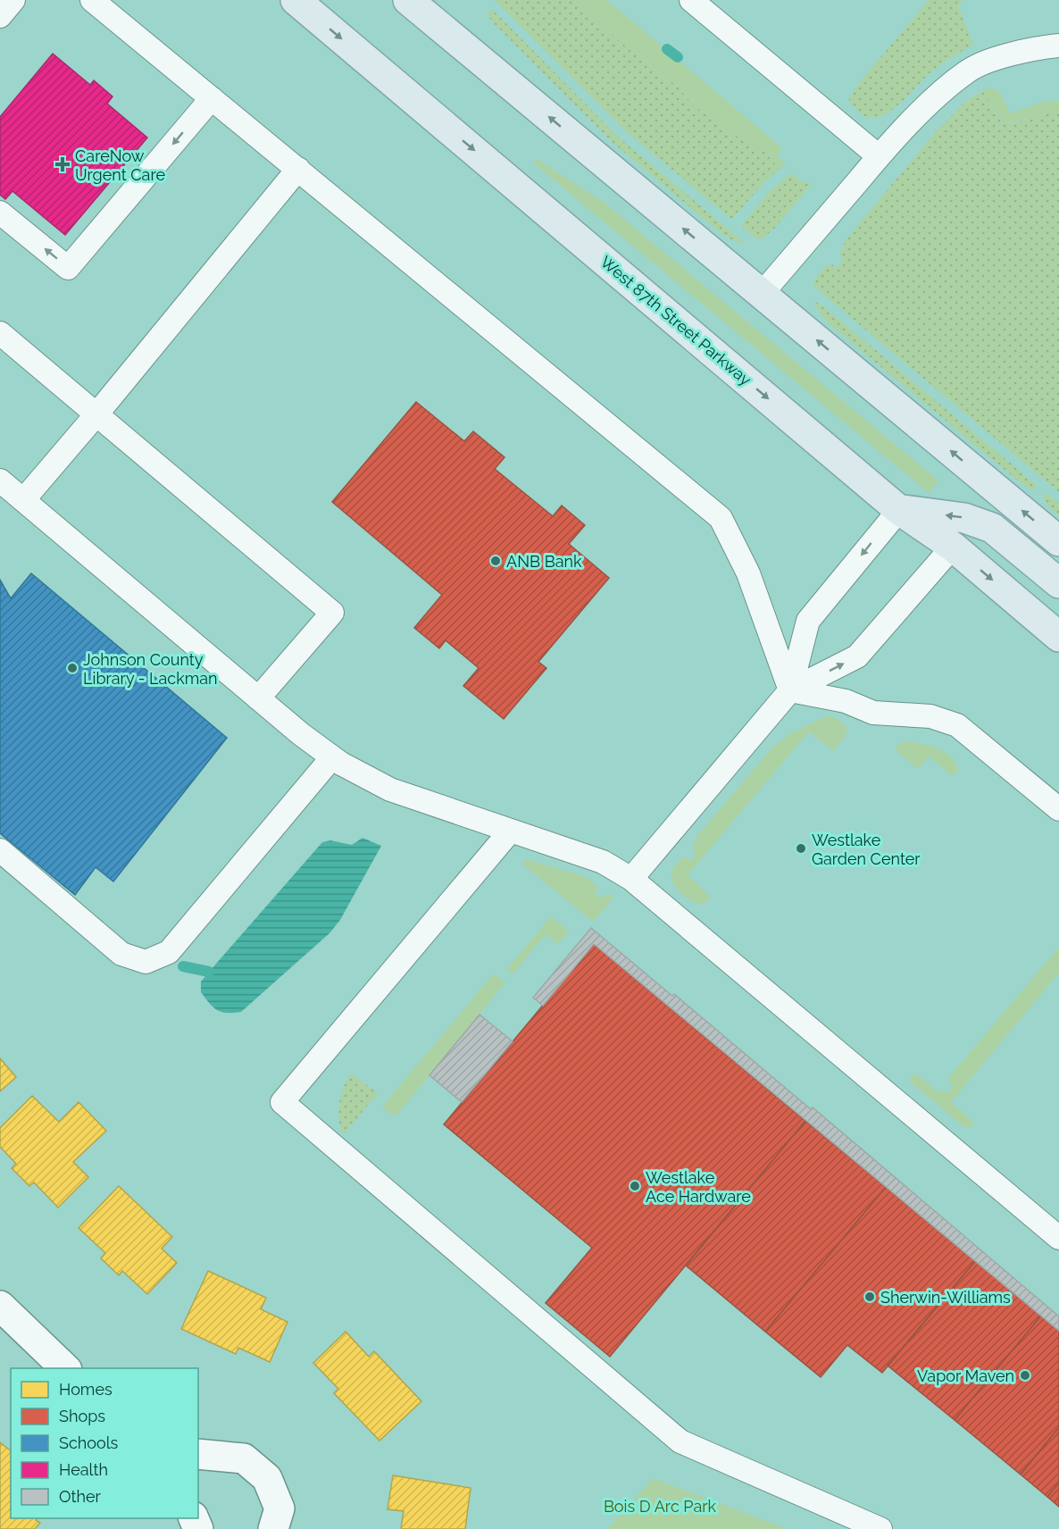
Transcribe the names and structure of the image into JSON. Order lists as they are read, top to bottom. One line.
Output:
{"streets":{"main road":["West 87th Street Parkway"]},"parks":["Bois D Arc Park"],"places":{"health":["CareNow Urgent Care"],"other":["ANB Bank","Johnson County Library - Lackman","Westlake Garden Center","Westlake Ace Hardware","Sherwin-Williams","Vapor Maven"]},"legend":["Homes","Shops","Schools","Health","Other"]}
